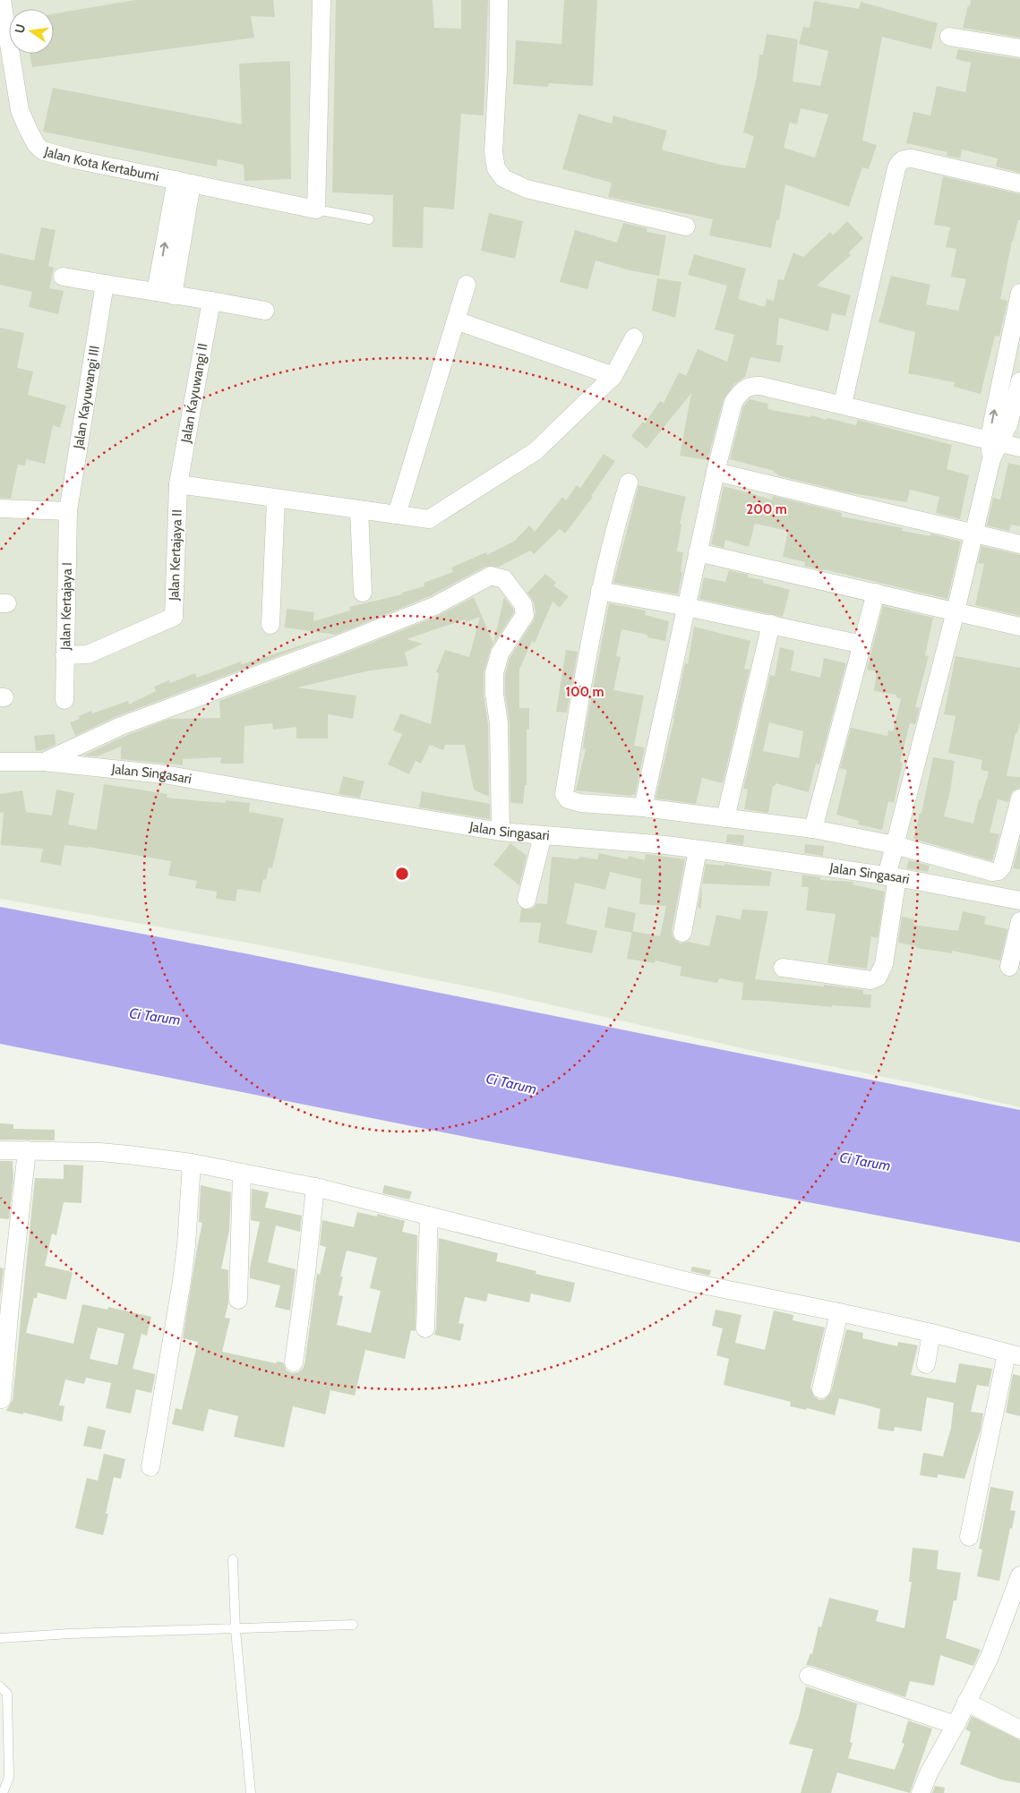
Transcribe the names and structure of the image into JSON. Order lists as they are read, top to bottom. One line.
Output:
{"streets":{"street":["Jalan Kota Kertabumi","Jalan Kayuwangi II","Jalan Kayuwangi III","Jalan Kertajaya II","Jalan Kertajaya I","Jalan Singasari"]},"crossings":[["Jalan Kayuwangi II","Jalan Kertajaya II"],["Jalan Kayuwangi III","Jalan Kertajaya I"],["Jalan Kertajaya II","Jalan Kertajaya I"]],"water":["Ci Tarum"],"north":"left","rings":["200 m","100 m"]}
